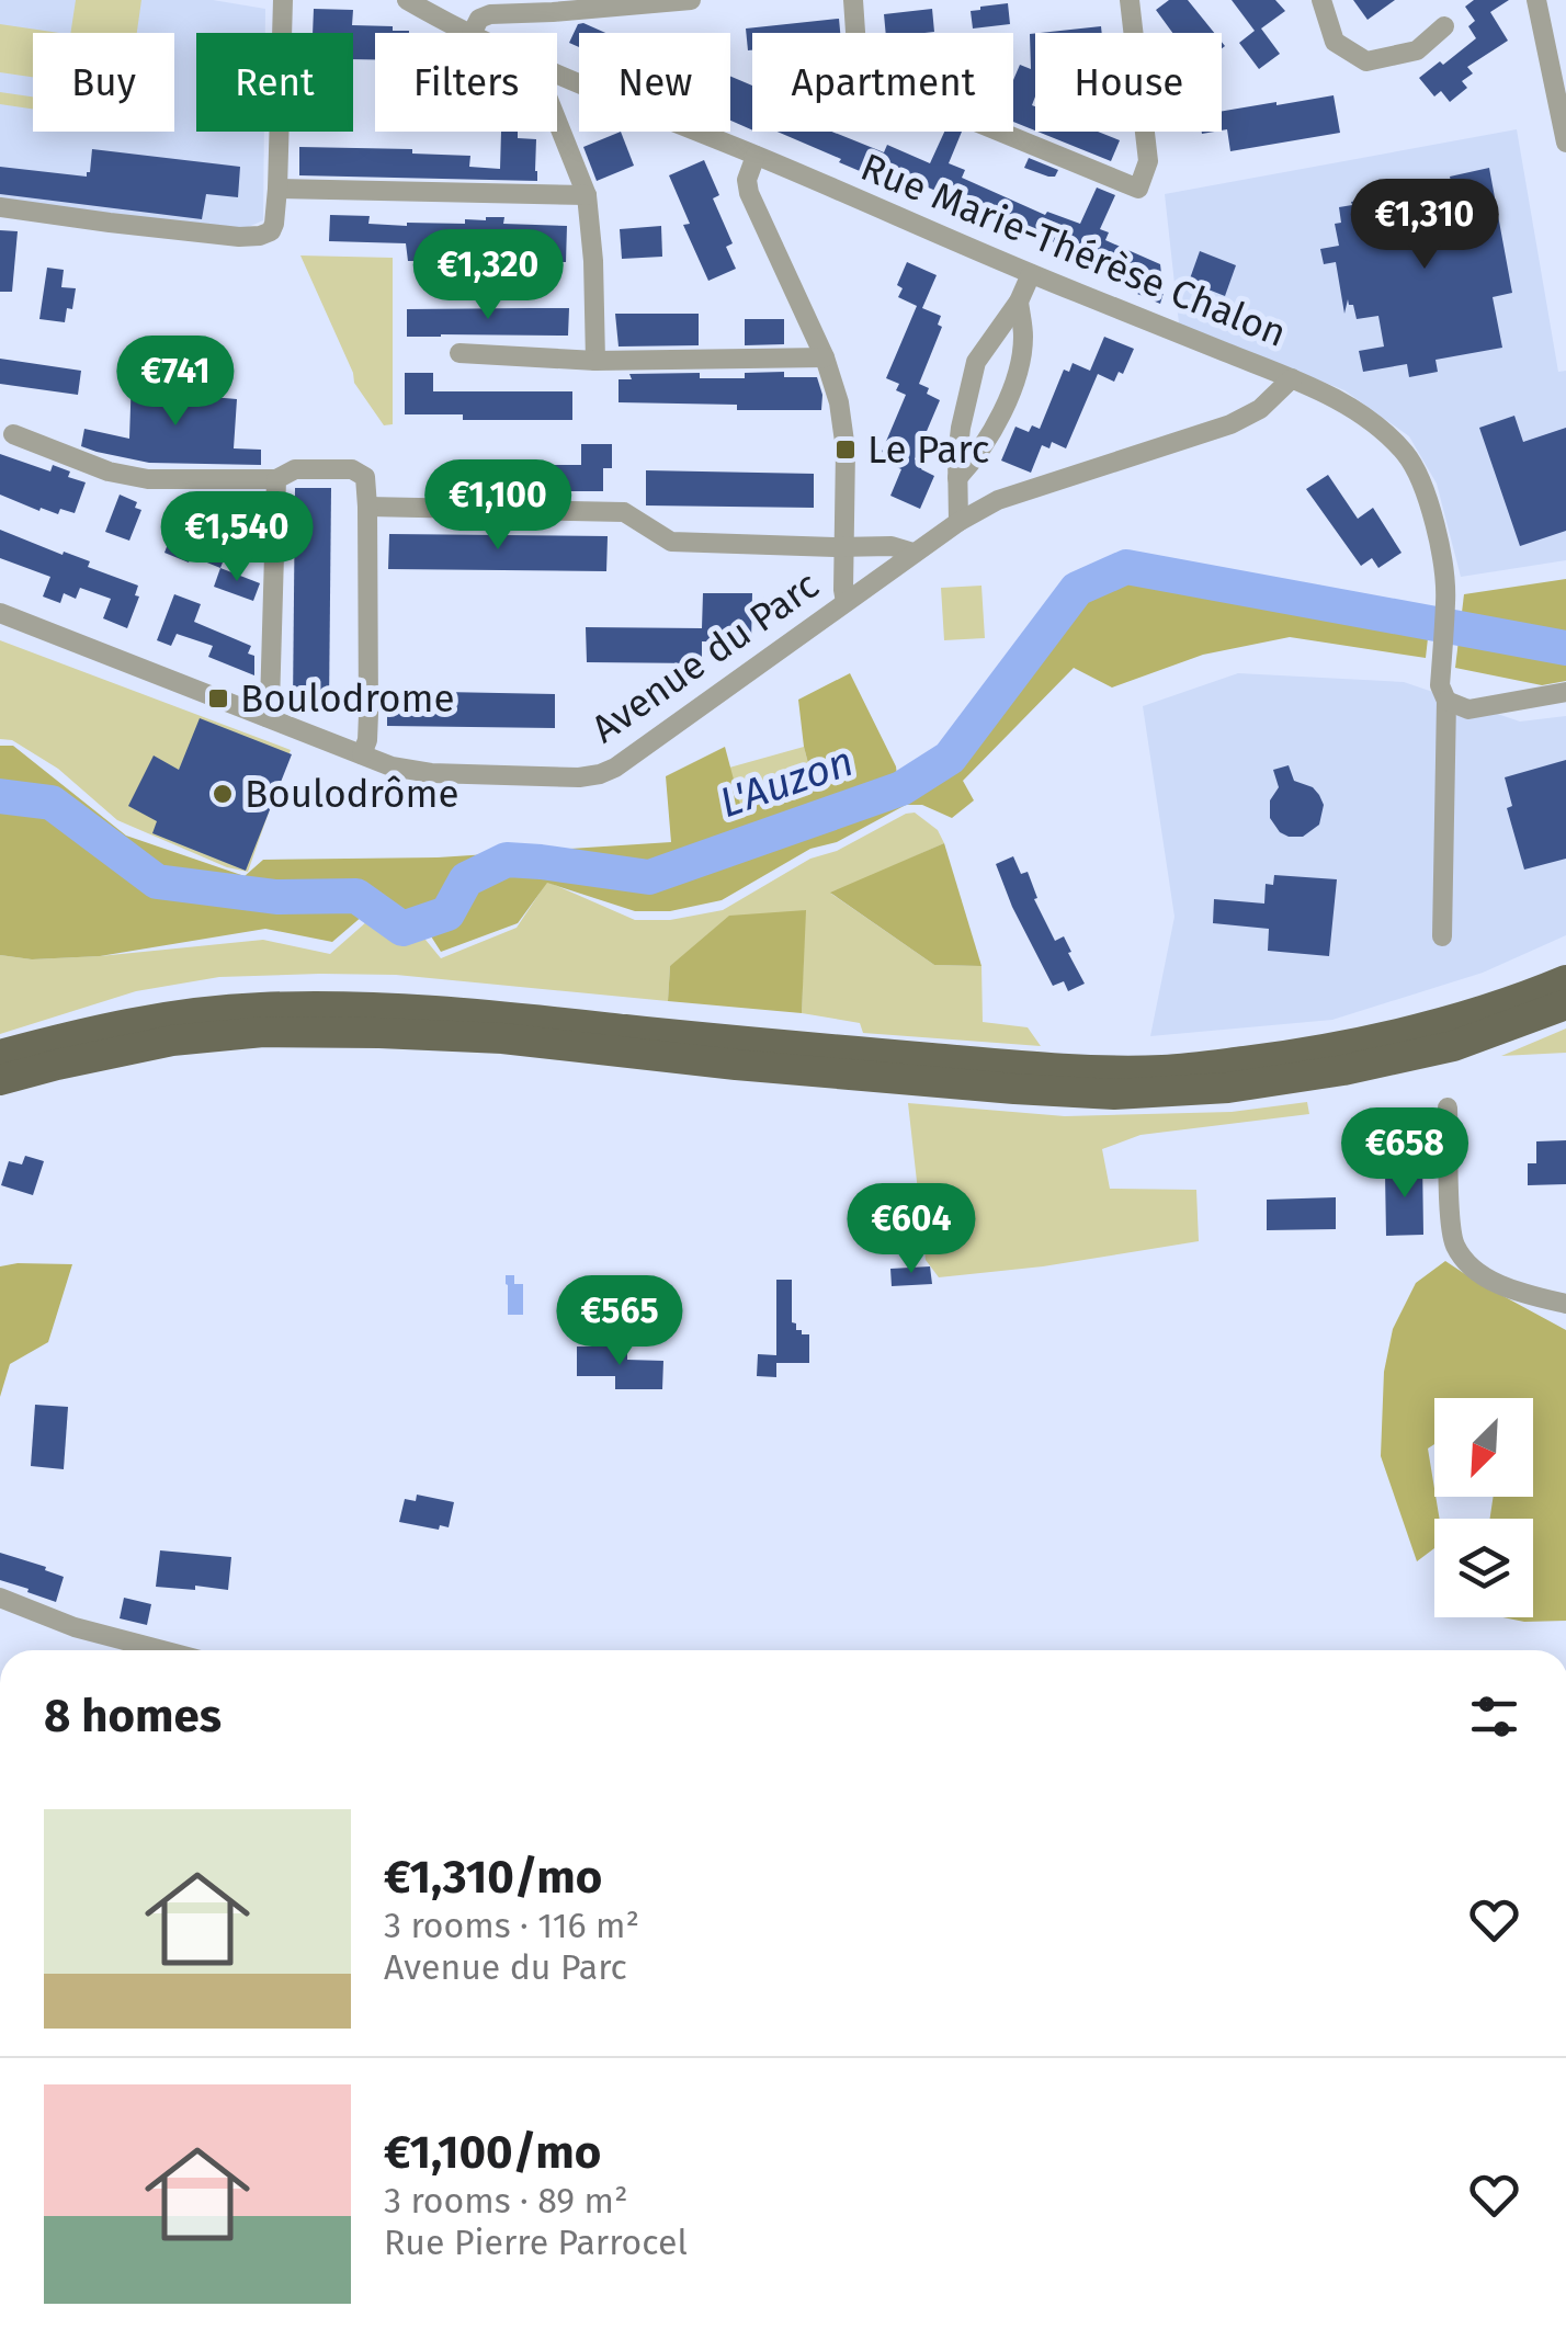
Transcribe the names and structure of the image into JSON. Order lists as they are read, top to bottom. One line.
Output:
{"streets":{"street":["Rue Marie-Thérèse Chalon","Avenue du Parc"]},"crossings":[["Rue Marie-Thérèse Chalon","Avenue du Parc"]],"water":["L'Auzon"],"places":{"transit":["Le Parc","Boulodrome"],"other":["Boulodrôme"]},"north":"bottom left","page":{"chip":["Buy","Rent","Filters","New","Apartment","House"],"price":["€1,310","€1,320","€741","€1,100","€1,540","€658","€604","€565"],"heading":"8 homes","list":[{"name":"€1,310/mo","note":"3 rooms · 116 m² · Avenue du Parc"},{"name":"€1,100/mo","note":"3 rooms · 89 m² · Rue Pierre Parrocel"}]}}
